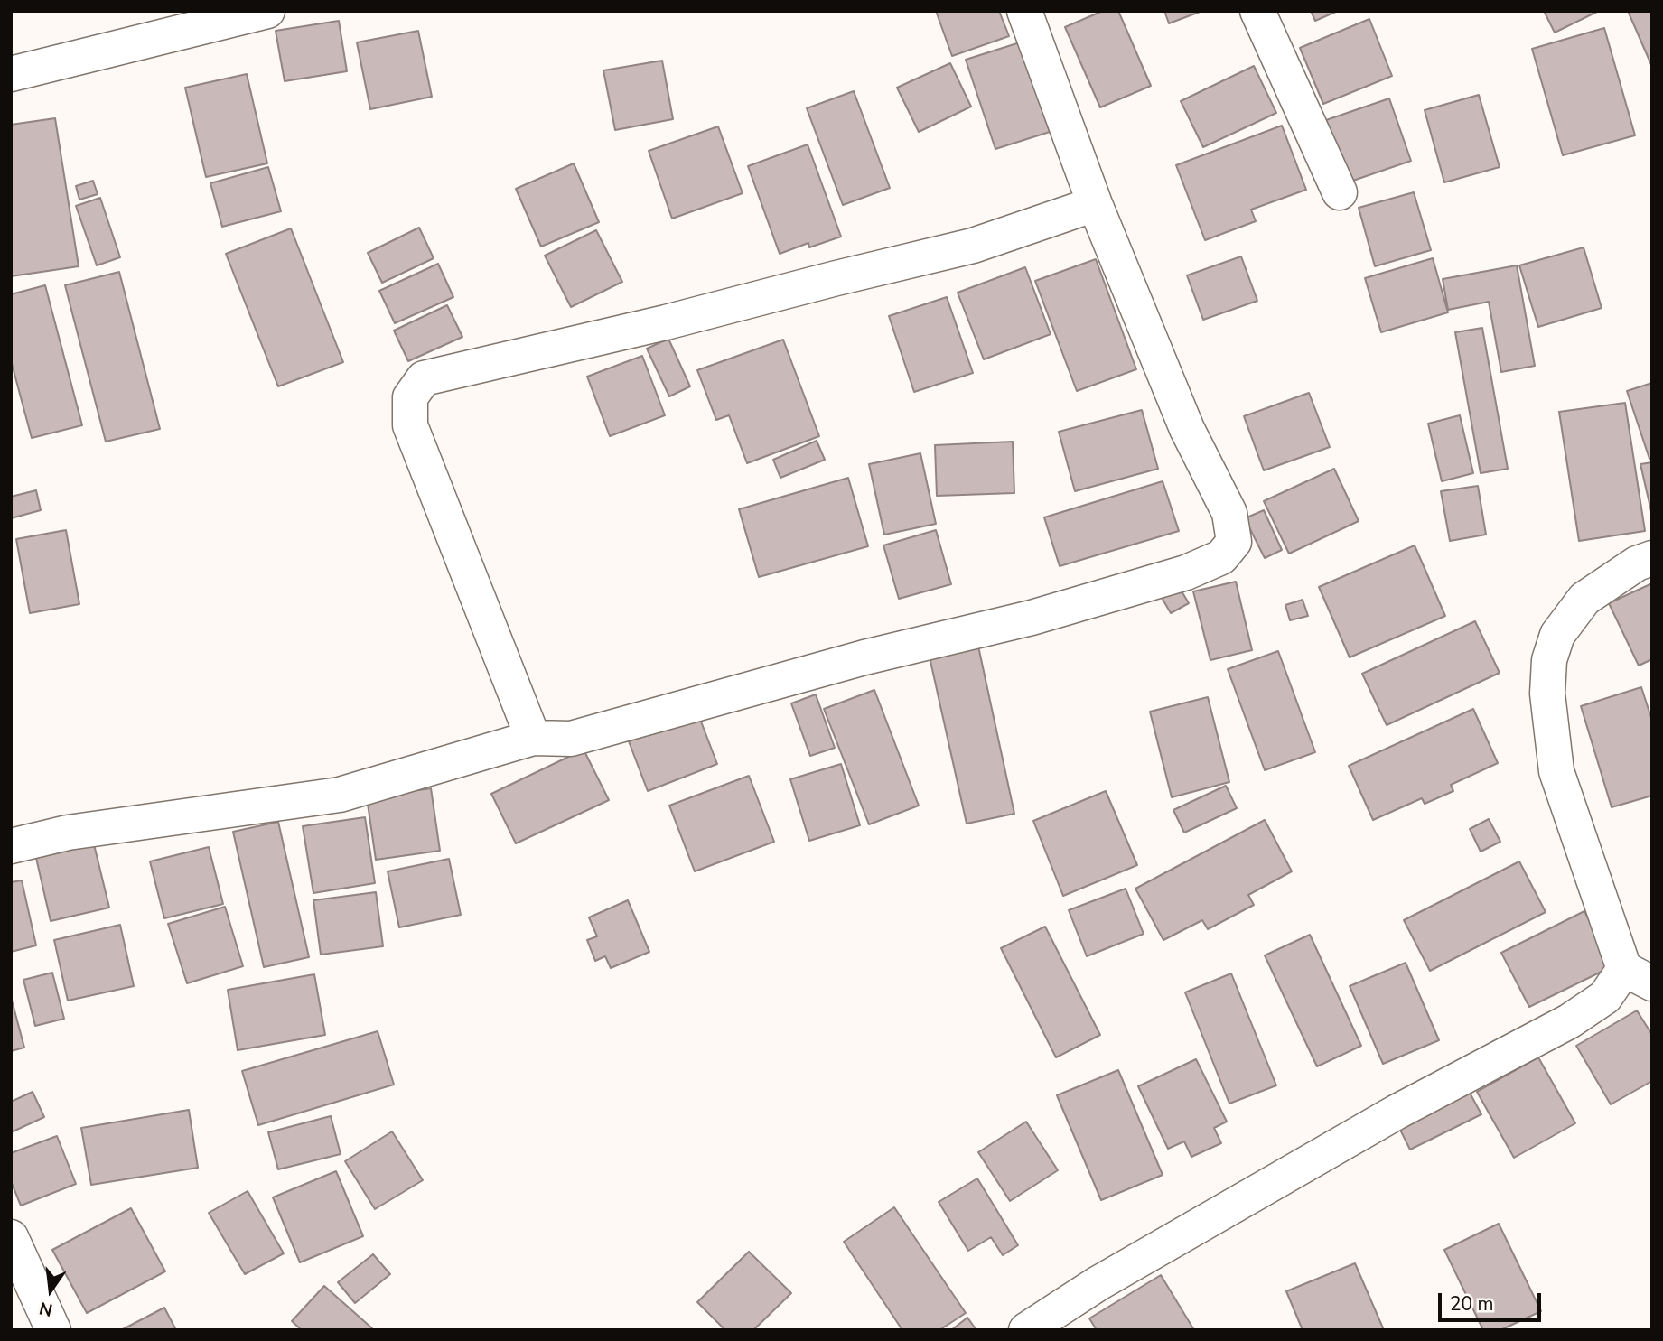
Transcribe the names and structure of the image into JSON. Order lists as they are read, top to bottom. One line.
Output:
{"scale_bar":"20 m","north":"bottom"}
